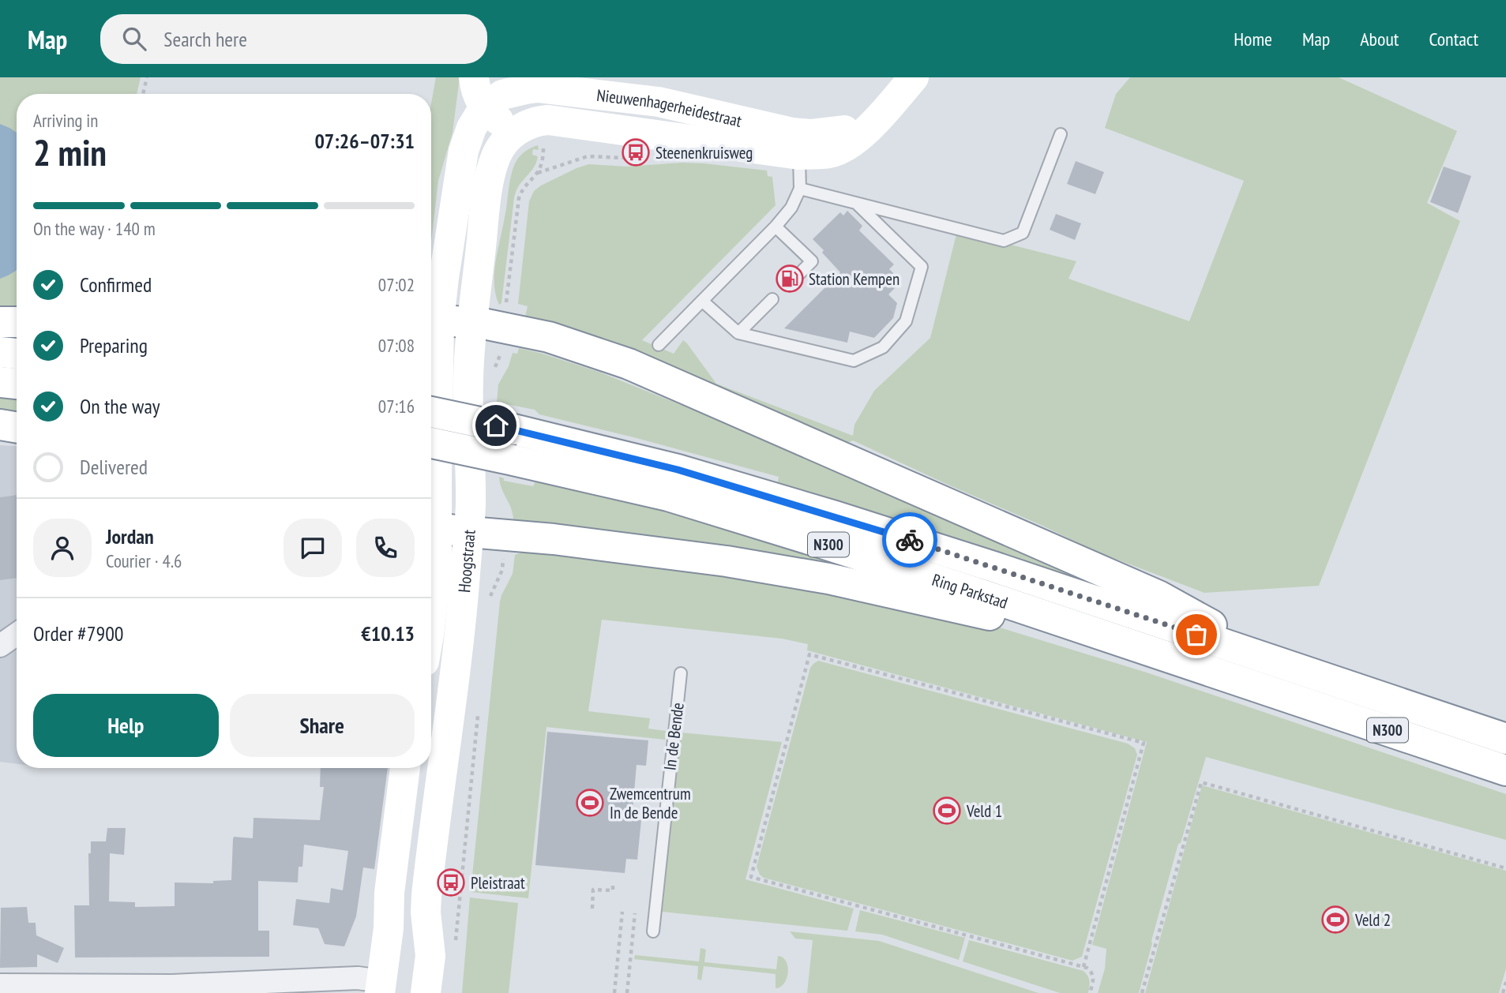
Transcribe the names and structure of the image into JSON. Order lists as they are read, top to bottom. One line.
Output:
{"streets":{"main road":["Nieuwenhagerheidestraat","N300","Hoogstraat","Ring Parkstad"],"lane":["In de Bende"]},"crossings":[["Nieuwenhagerheidestraat","Hoogstraat"],["N300","Hoogstraat"],["N300","Ring Parkstad"]],"places":{"bus stop":["Steenenkruisweg","Pleistraat"],"fuel station":["Station Kempen"],"sports":["Zwemcentrum In de Bende","Veld 1","Veld 2"]},"page":{"header":"Map","search":"Search here","nav":["Home","Map","About","Contact"],"heading":["2 min","Arriving in","07:26–07:31"],"panel":["Jordan","Courier · 4.6","Order #7900","€10.13"],"bar":"On the way · 140 m","list":[["Confirmed","07:02"],["Preparing","07:08"],["On the way","07:16"],"Delivered"],"buttons":["Help","Share"]}}
